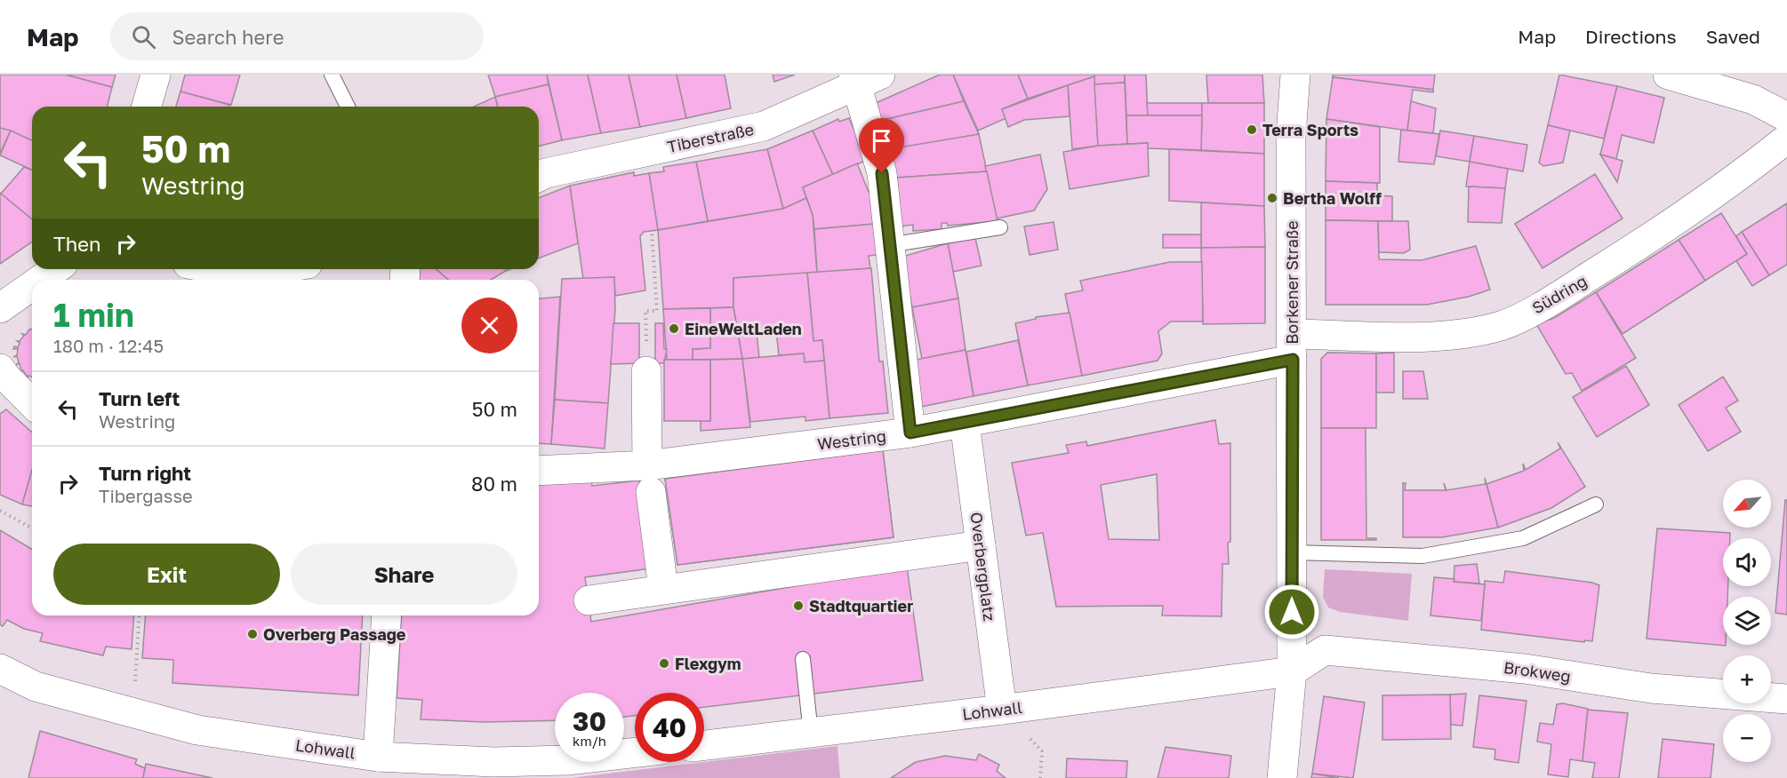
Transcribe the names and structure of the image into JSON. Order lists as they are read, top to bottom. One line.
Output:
{"streets":{"street":["Tiberstraße","Borkener Straße","Südring","Westring","Overbergplatz","Brokweg","Lohwall"]},"crossings":[["Borkener Straße","Südring"],["Borkener Straße","Westring"],["Borkener Straße","Brokweg"],["Borkener Straße","Lohwall"],["Südring","Westring"],["Westring","Overbergplatz"],["Overbergplatz","Lohwall"],["Brokweg","Lohwall"]],"places":["Terra Sports","Bertha Wolff","EineWeltLaden","Stadtquartier","Overberg Passage","Flexgym"],"north":"bottom left","page":{"header":"Map","search":"Search here","nav":["Map","Directions","Saved"],"turn":["50 m","Westring"],"then":"Then","heading":["1 min","180 m · 12:45"],"list":[{"name":"Turn left","note":"Westring","value":"50 m"},{"name":"Turn right","note":"Tibergasse","value":"80 m"}],"map_buttons":["+","−"],"buttons":["Exit","Share"],"speed":"30 km/h","limit":"40"}}
